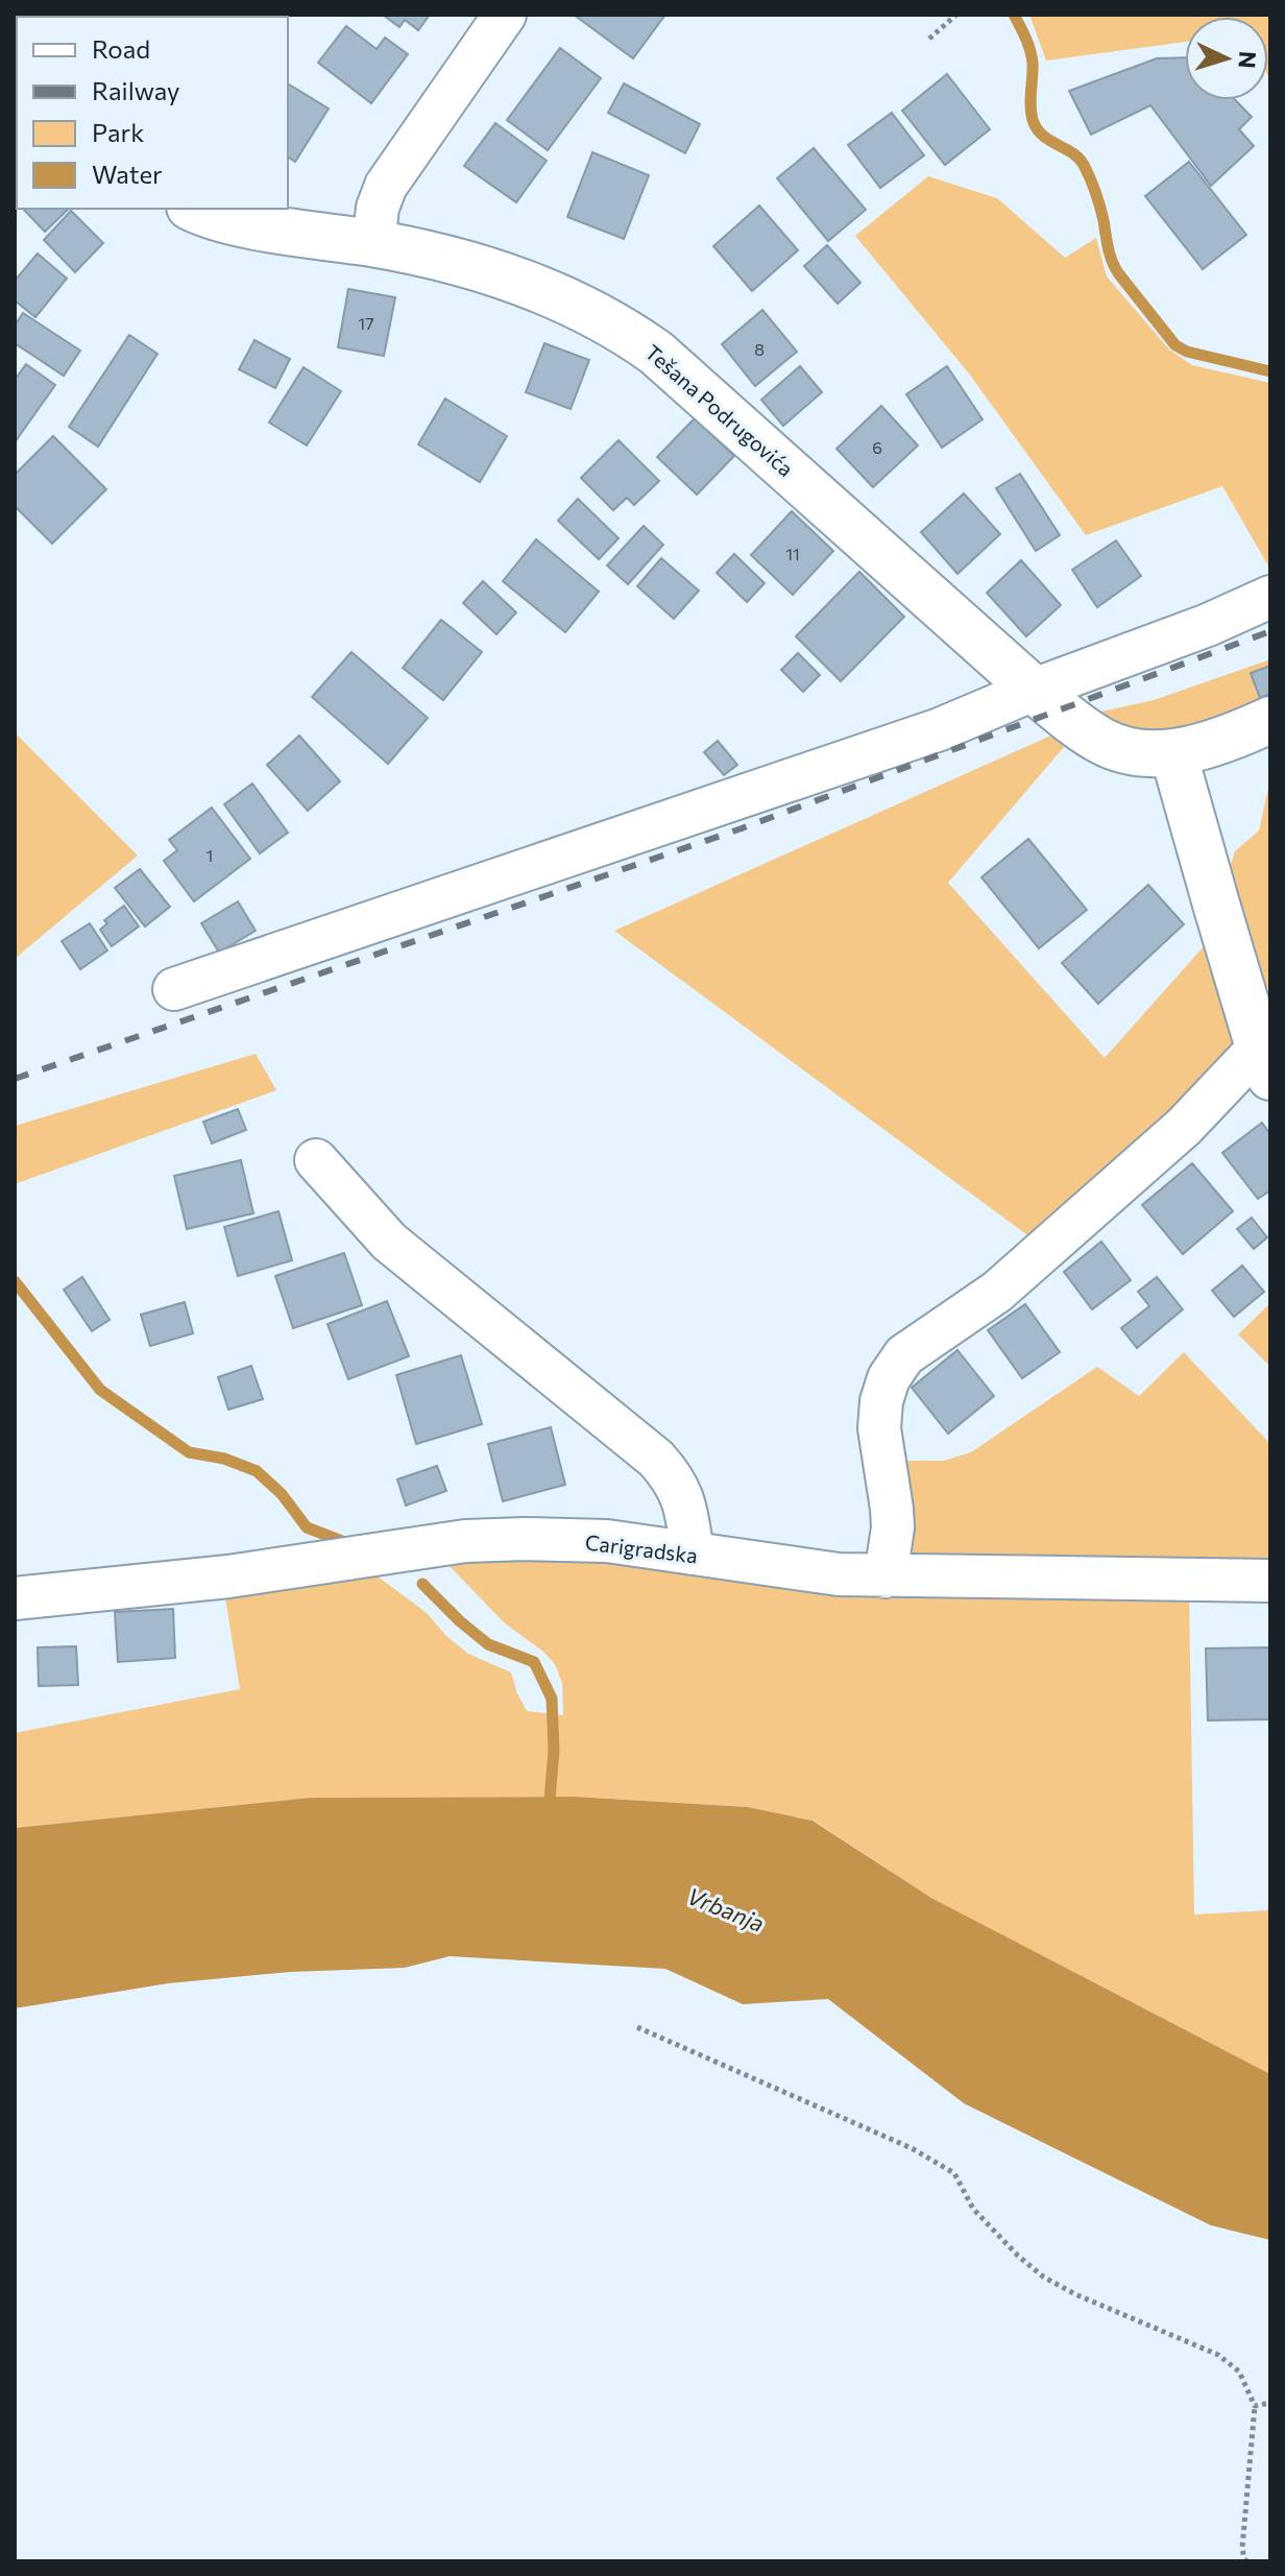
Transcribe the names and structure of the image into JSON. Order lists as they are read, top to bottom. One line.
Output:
{"streets":{"street":["Tešana Podrugovića","Carigradska"]},"water":["Vrbanja"],"house_numbers":["17","8","6","11","1"],"legend":["Road","Railway","Park","Water"],"north":"right"}
